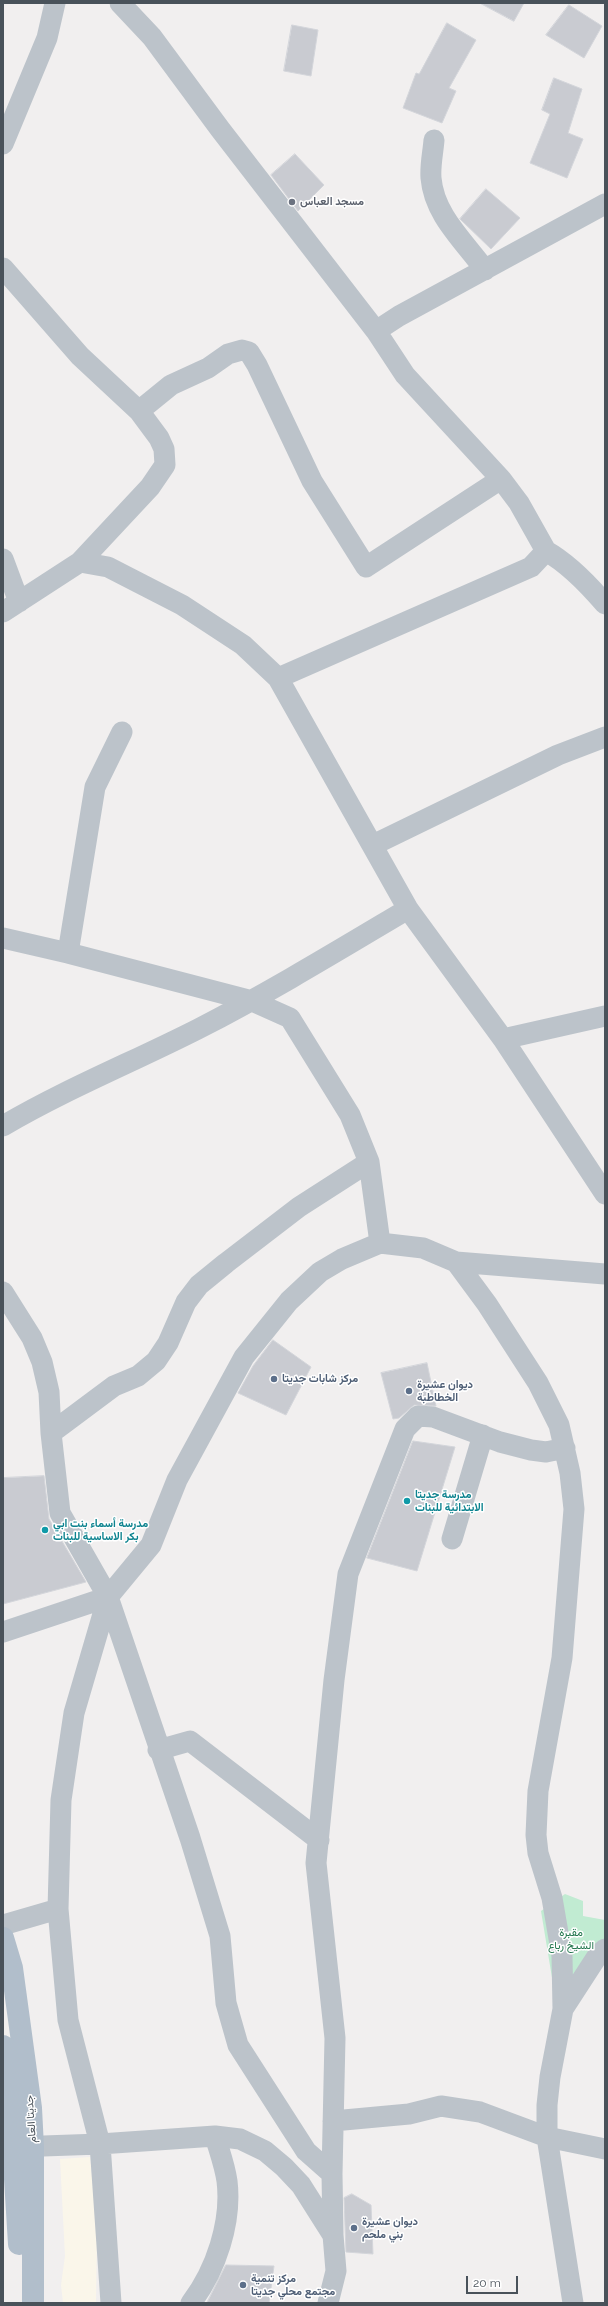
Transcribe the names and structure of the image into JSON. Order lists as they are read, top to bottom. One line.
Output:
{"streets":{"main road":["جديتا العام"]},"parks":["مقبرة الشيخ رباع"],"places":["مسجد العباس","مركز شابات جديتا","ديوان عشيرة الخطاطبة","مدرسة جديتا الابتدائية للبنات","مدرسة أسماء بنت ابي بكر الاساسية للبنات","ديوان عشيرة بني ملحم","مركز تنمية مجتمع محلي جديتا"],"scale_bar":"20 m"}
